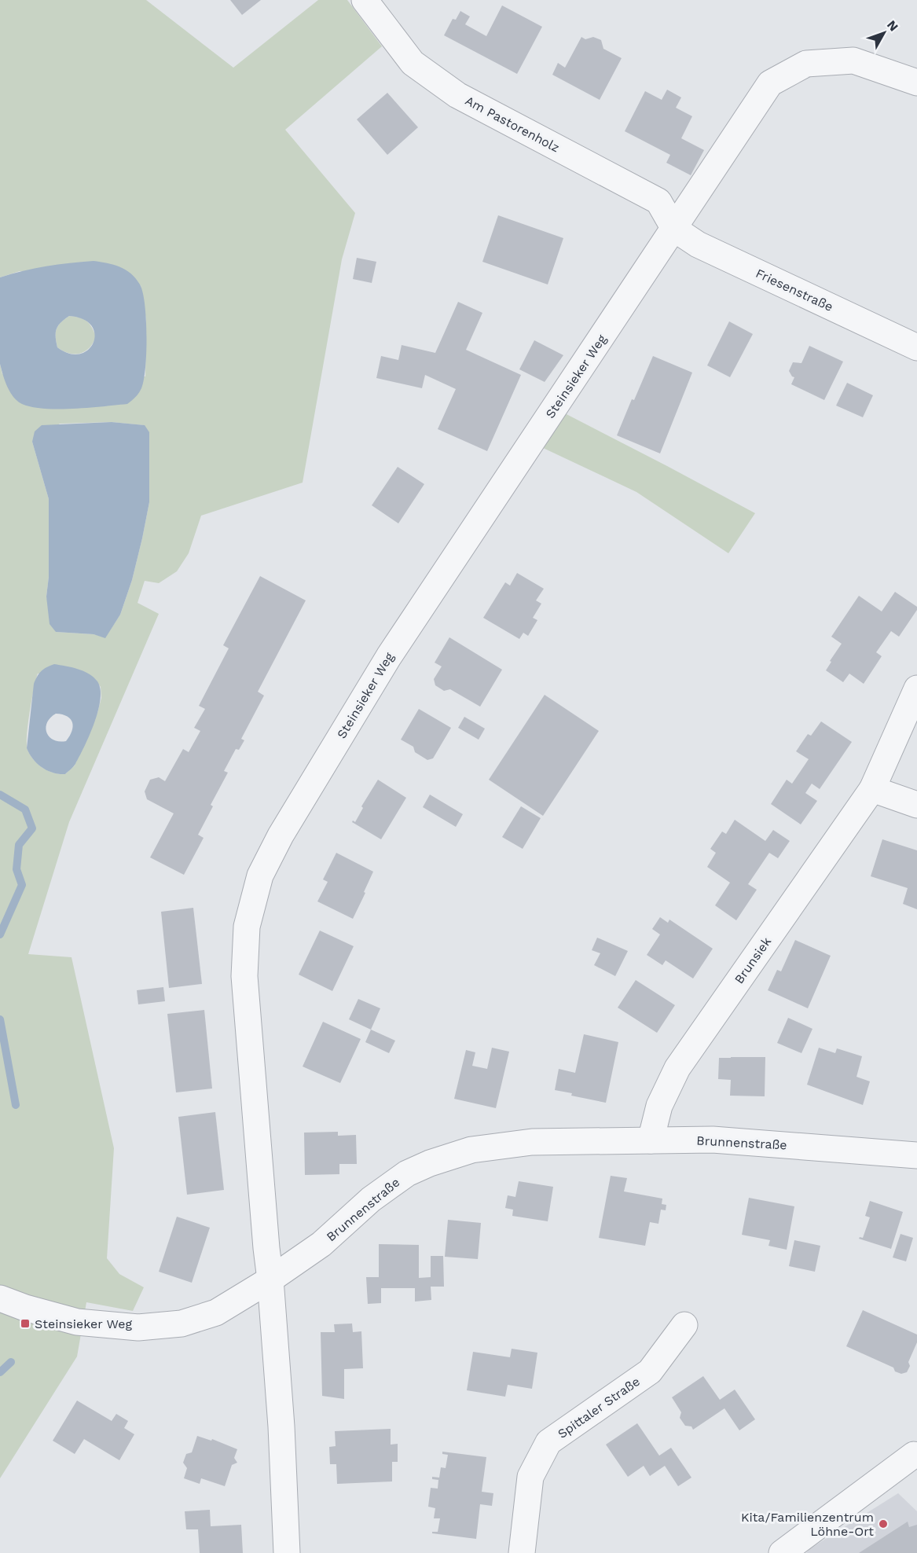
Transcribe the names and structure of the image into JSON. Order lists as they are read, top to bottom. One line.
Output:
{"streets":{"street":["Am Pastorenholz","Friesenstraße","Steinsieker Weg","Brunsiek","Brunnenstraße","Spittaler Straße"]},"crossings":[["Am Pastorenholz","Friesenstraße"],["Am Pastorenholz","Steinsieker Weg"],["Friesenstraße","Steinsieker Weg"],["Steinsieker Weg","Brunnenstraße"],["Brunsiek","Brunnenstraße"]],"places":{"transit":["Steinsieker Weg"],"other":["Kita/Familienzentrum Löhne-Ort"]},"north":"top right"}
